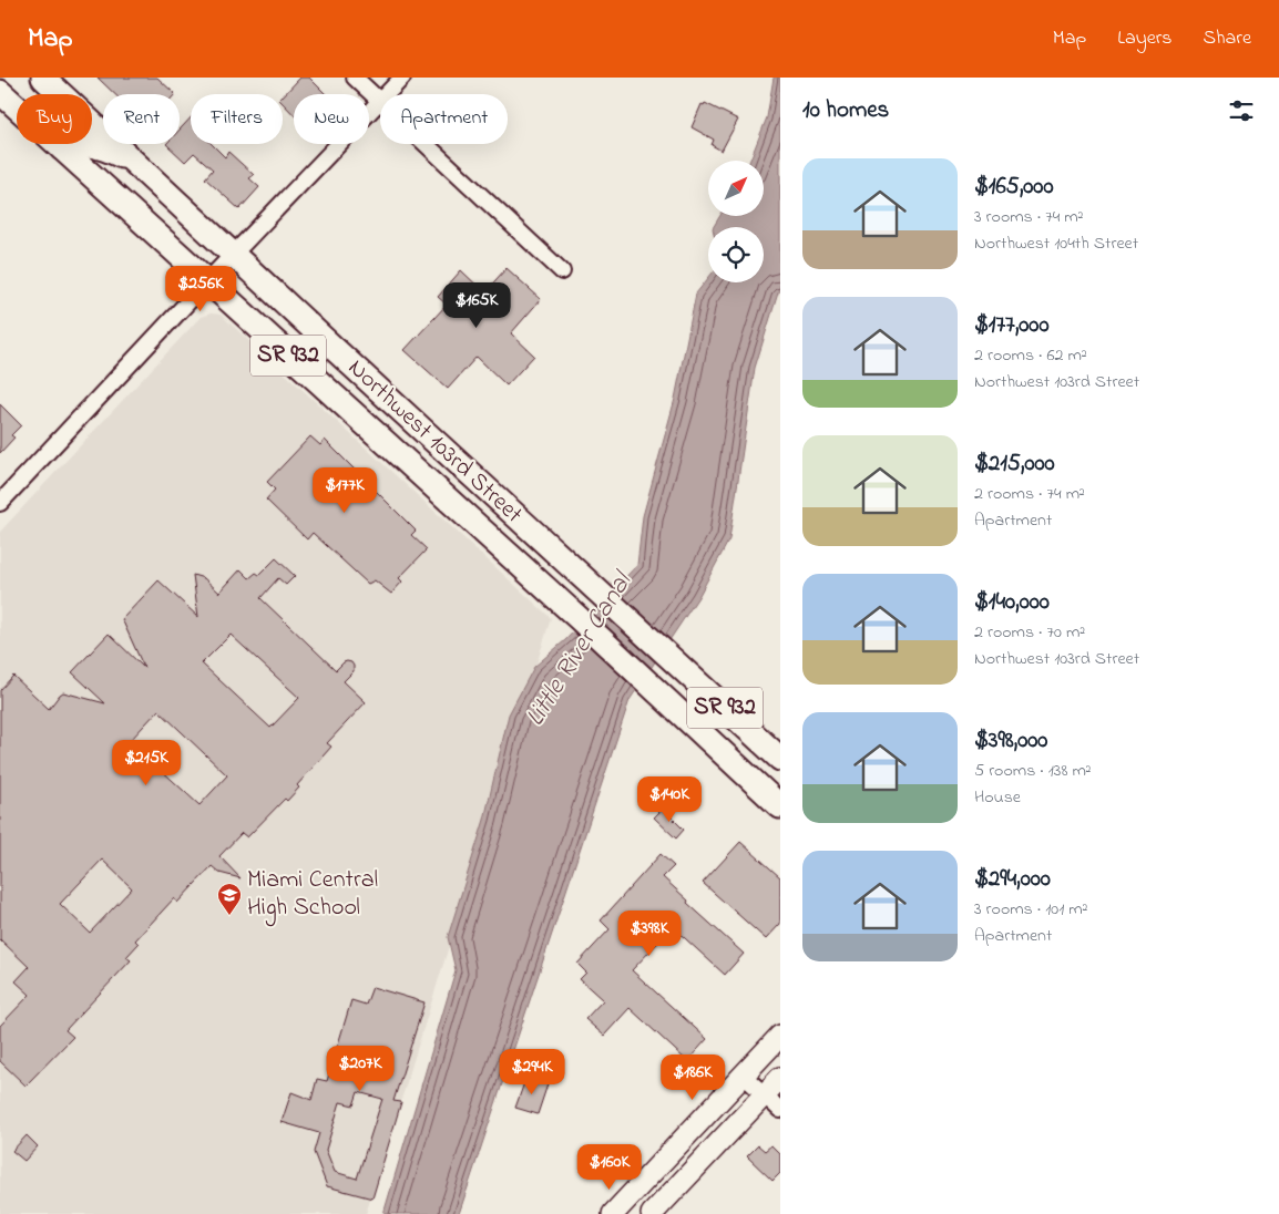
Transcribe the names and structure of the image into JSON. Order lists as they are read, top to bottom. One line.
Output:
{"streets":{"main road":["SR 932","Northwest 103rd Street"]},"water":["Little River Canal"],"places":{"school or university":["Miami Central High School"]},"north":"top right","page":{"header":"Map","nav":["Map","Layers","Share"],"heading":"10 homes","chip":["Buy","Rent","Filters","New","Apartment"],"list":[{"name":"$165,000","note":"3 rooms · 74 m² · Northwest 104th Street"},{"name":"$177,000","note":"2 rooms · 62 m² · Northwest 103rd Street"},{"name":"$215,000","note":"2 rooms · 74 m² · Apartment"},{"name":"$140,000","note":"2 rooms · 70 m² · Northwest 103rd Street"},{"name":"$398,000","note":"5 rooms · 138 m² · House"},{"name":"$294,000","note":"3 rooms · 101 m² · Apartment"}],"price":["$256K","$165K","$177K","$215K","$140K","$398K","$207K","$294K","$186K","$160K"]}}
